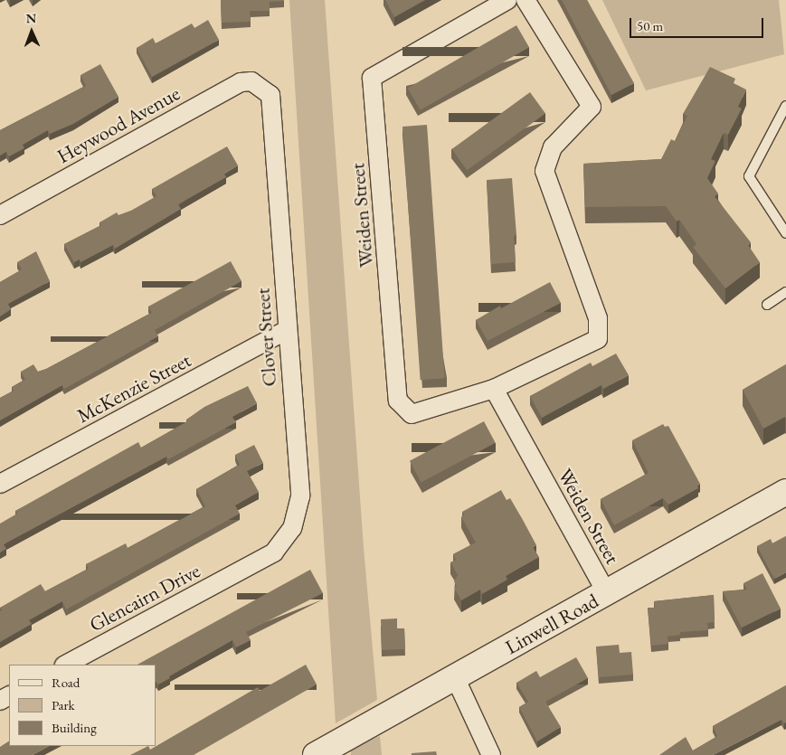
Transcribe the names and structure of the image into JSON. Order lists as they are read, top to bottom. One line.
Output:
{"streets":{"main road":["Linwell Road"],"street":["Heywood Avenue","Weiden Street","Clover Street","McKenzie Street","Glencairn Drive"]},"crossings":[["Heywood Avenue","Clover Street"],["Weiden Street","Linwell Road"],["Clover Street","McKenzie Street"],["Clover Street","Glencairn Drive"]],"legend":["Road","Park","Building"],"scale_bar":"50 m","north":"top"}
